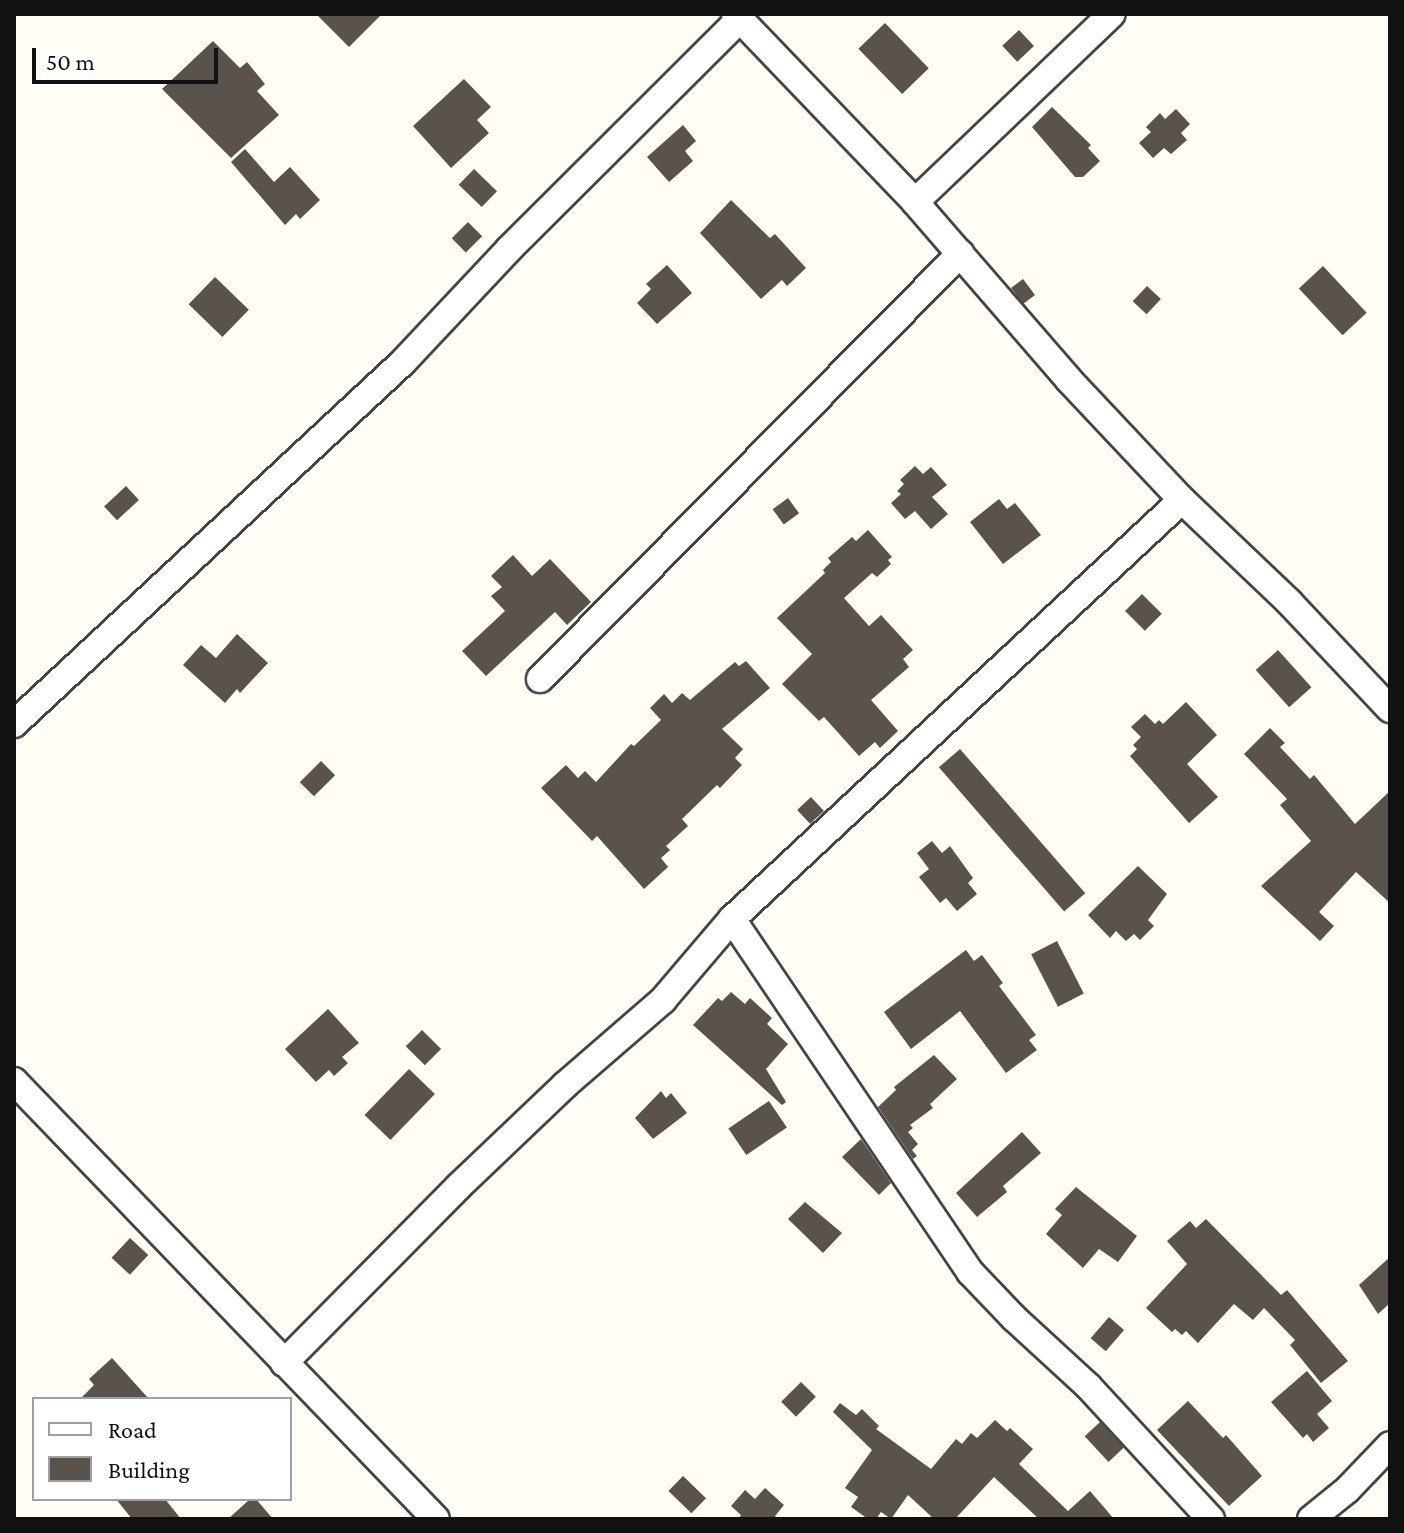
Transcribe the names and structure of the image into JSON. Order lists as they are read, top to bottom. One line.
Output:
{"legend":["Road","Building"],"scale_bar":"50 m"}
